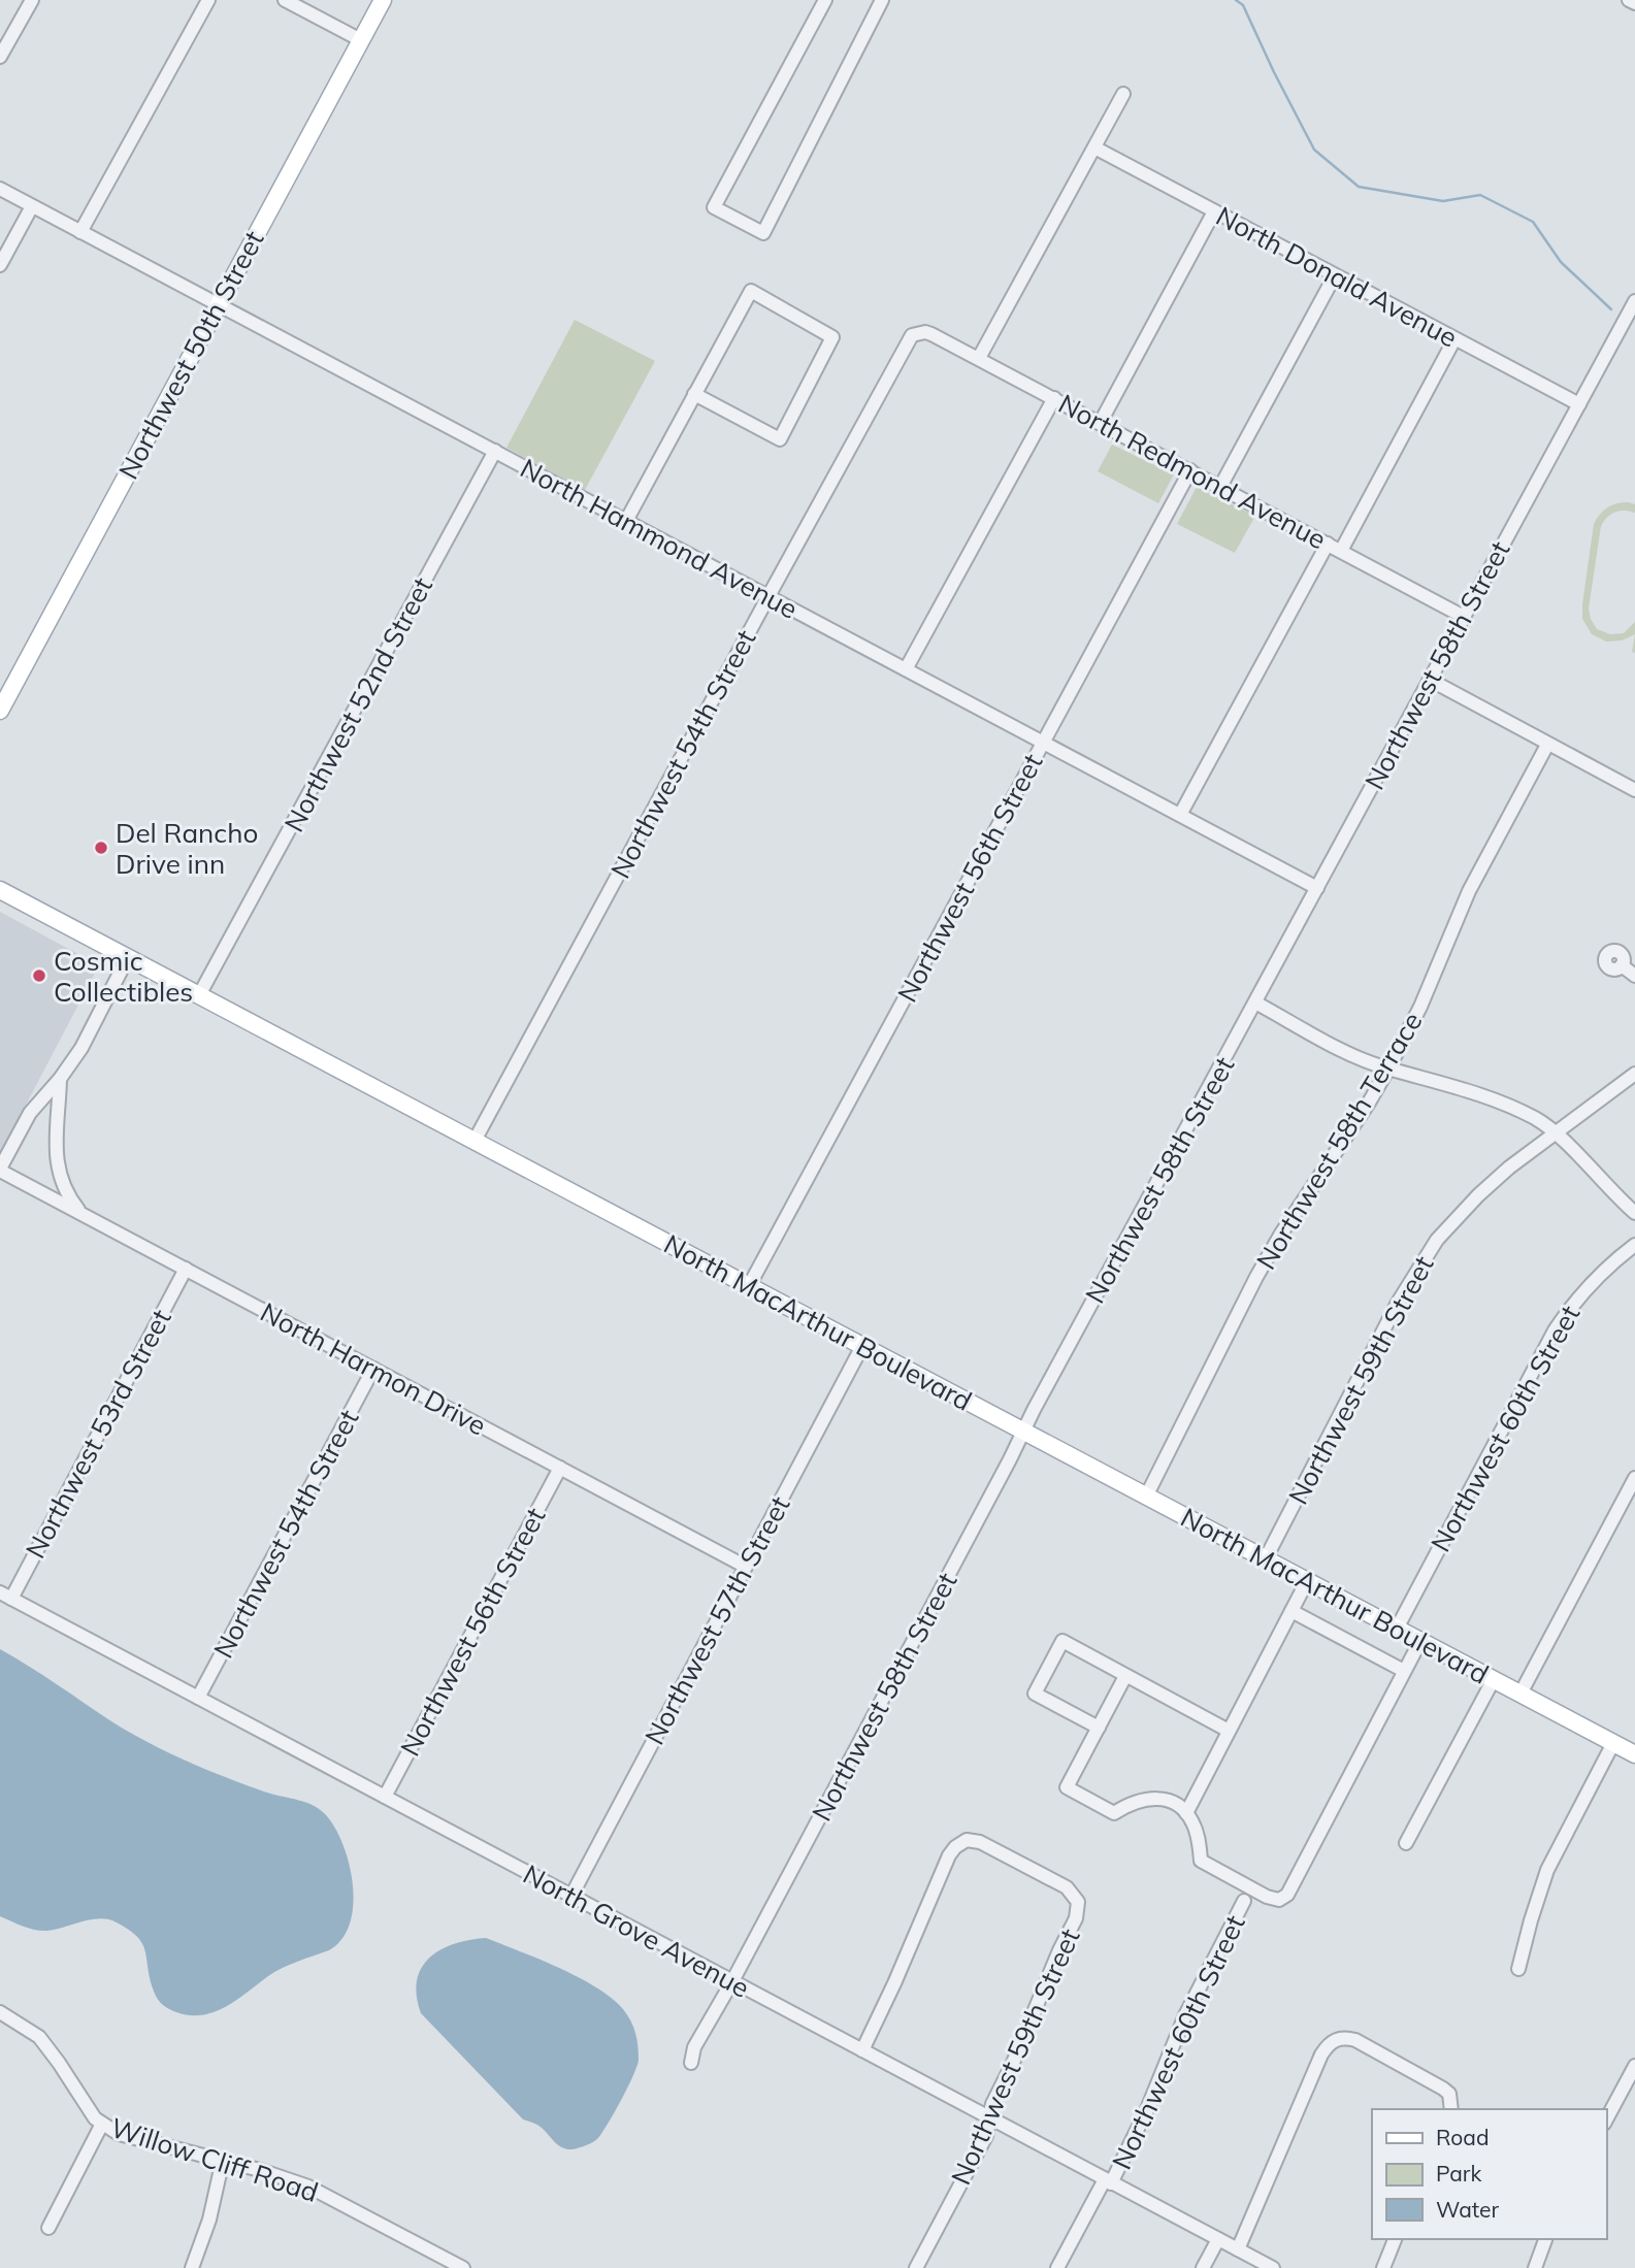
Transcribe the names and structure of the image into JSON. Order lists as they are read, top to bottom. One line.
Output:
{"streets":{"main road":["Northwest 50th Street","North MacArthur Boulevard"],"street":["North Donald Avenue","North Redmond Avenue","North Hammond Avenue","Northwest 58th Street","Northwest 52nd Street","Northwest 54th Street","Northwest 56th Street","Northwest 58th Terrace","North Harmon Drive","Northwest 59th Street","Northwest 60th Street","Northwest 53rd Street","Northwest 57th Street","North Grove Avenue","Willow Cliff Road"]},"crossings":[["North Donald Avenue","Northwest 58th Street"],["Northwest 50th Street","North Hammond Avenue"],["North Redmond Avenue","Northwest 58th Street"],["North Redmond Avenue","Northwest 54th Street"],["North Redmond Avenue","Northwest 56th Street"],["North Hammond Avenue","Northwest 58th Street"],["North Hammond Avenue","Northwest 52nd Street"],["North Hammond Avenue","Northwest 54th Street"],["North Hammond Avenue","Northwest 56th Street"],["Northwest 58th Street","North MacArthur Boulevard"],["Northwest 58th Street","North Grove Avenue"],["Northwest 52nd Street","North MacArthur Boulevard"],["Northwest 54th Street","North MacArthur Boulevard"],["Northwest 54th Street","North Harmon Drive"],["Northwest 54th Street","North Grove Avenue"],["Northwest 56th Street","North MacArthur Boulevard"],["Northwest 56th Street","North Harmon Drive"],["Northwest 56th Street","North Grove Avenue"],["Northwest 58th Terrace","North MacArthur Boulevard"],["North MacArthur Boulevard","Northwest 59th Street"],["North MacArthur Boulevard","Northwest 60th Street"],["North MacArthur Boulevard","Northwest 57th Street"],["North Harmon Drive","Northwest 53rd Street"],["North Harmon Drive","Northwest 57th Street"],["Northwest 59th Street","North Grove Avenue"],["Northwest 60th Street","North Grove Avenue"],["Northwest 53rd Street","North Grove Avenue"],["Northwest 57th Street","North Grove Avenue"]],"places":["Del Rancho Drive inn","Cosmic Collectibles"],"legend":["Road","Park","Water"]}
